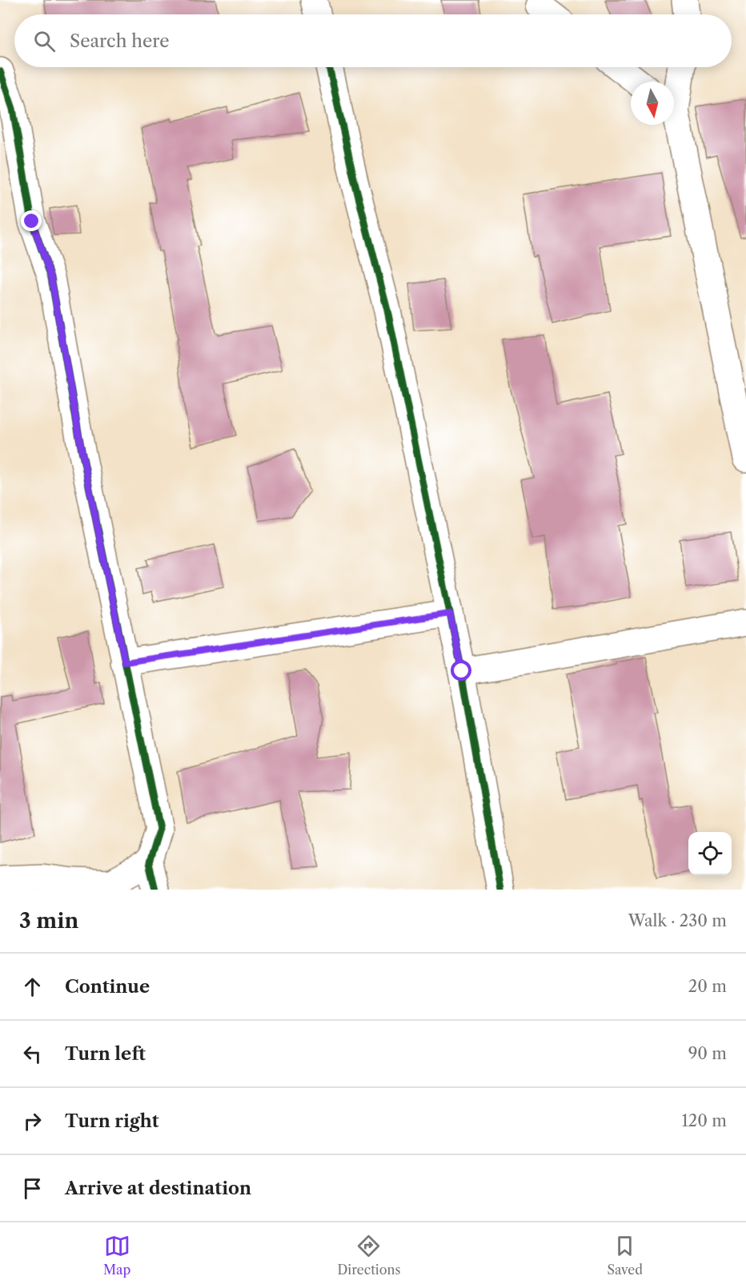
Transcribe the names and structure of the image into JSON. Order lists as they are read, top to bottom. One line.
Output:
{"north":"bottom","page":{"search":"Search here","heading":["3 min","Walk · 230 m"],"list":[["Continue","20 m"],["Turn left","90 m"],["Turn right","120 m"],"Arrive at destination"],"nav":["Map","Directions","Saved"]}}
